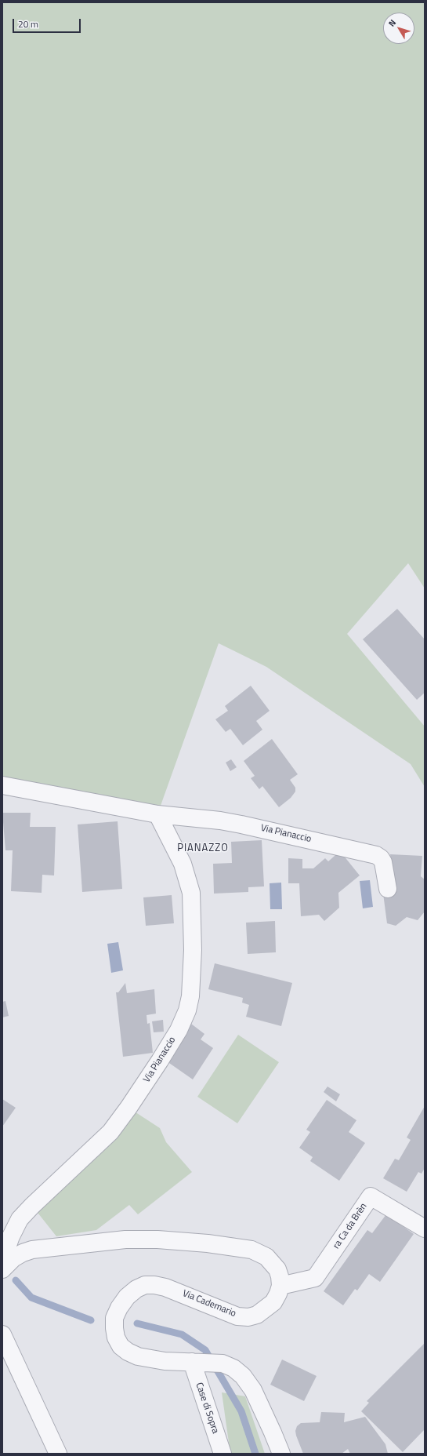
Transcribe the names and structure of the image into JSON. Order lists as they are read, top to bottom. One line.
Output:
{"streets":{"street":["Via Pianaccio","ra Ca da Brèn","Via Cademario","Case di Sopra"]},"crossings":[["ra Ca da Brèn","Via Cademario"],["Via Cademario","Case di Sopra"]],"districts":["PIANAZZO"],"scale_bar":"20 m","north":"top left"}
